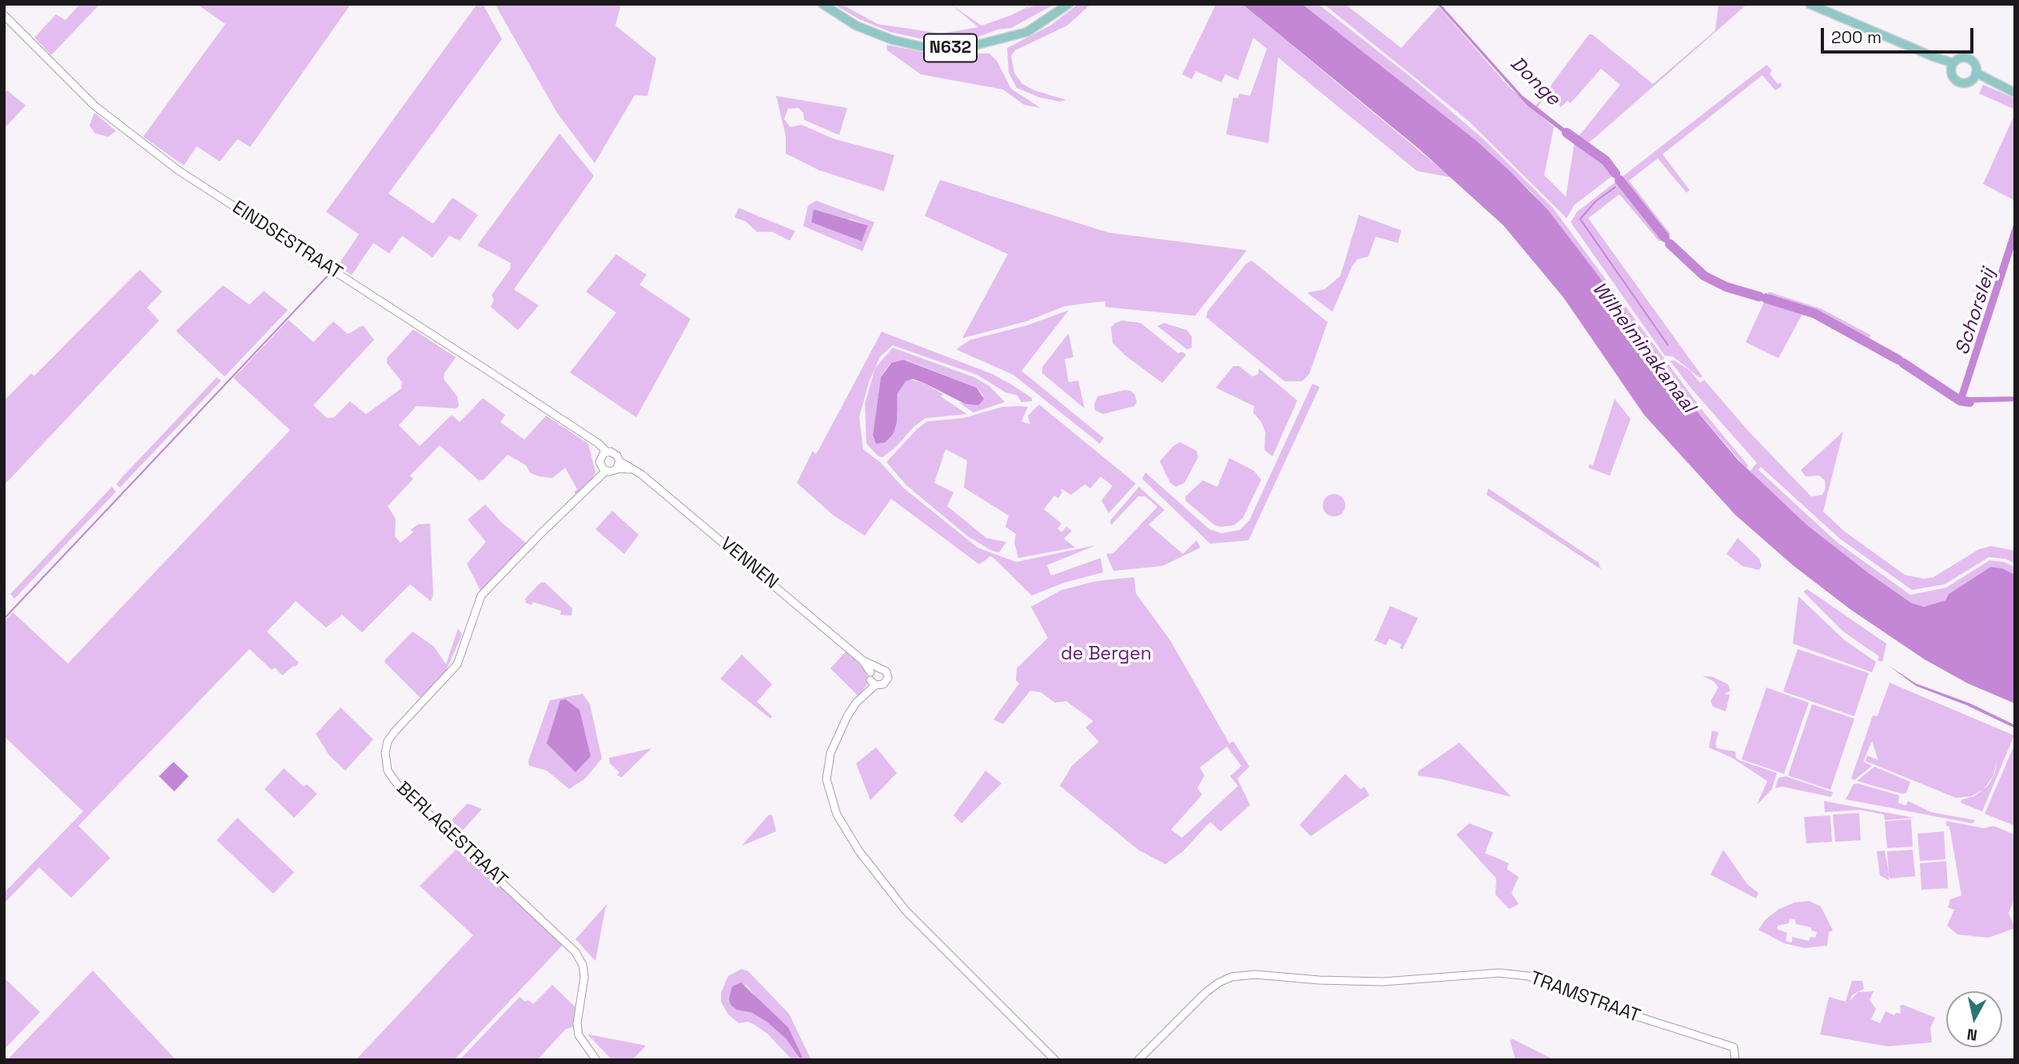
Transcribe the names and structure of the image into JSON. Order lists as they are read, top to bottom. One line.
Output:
{"streets":{"main road":["N632"],"street":["EINDSESTRAAT","VENNEN","BERLAGESTRAAT","TRAMSTRAAT"]},"crossings":[["EINDSESTRAAT","VENNEN"]],"water":["Donge","Schorsleij","Wilhelminakanaal"],"parks":["de Bergen"],"scale_bar":"200 m","north":"bottom"}
